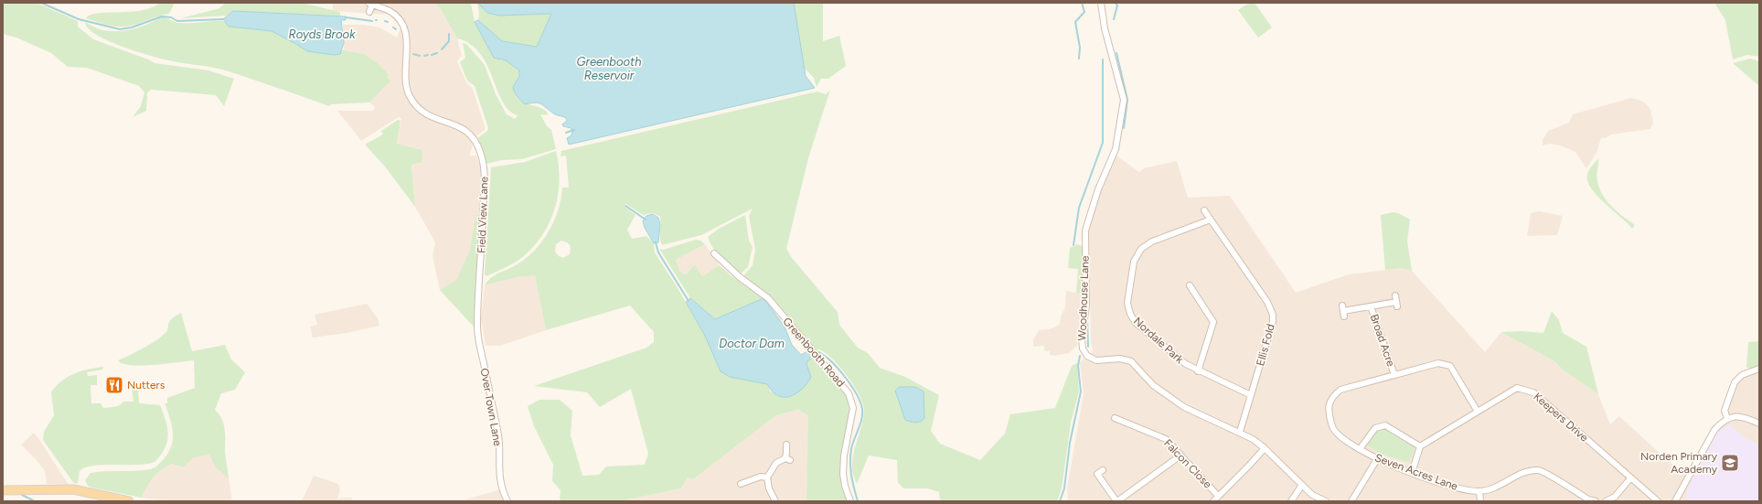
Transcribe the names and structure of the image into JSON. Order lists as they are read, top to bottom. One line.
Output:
{"streets":{"street":["Field View Lane","Woodhouse Lane","Nordale Park","Broad Acre","Ellis Fold","Greenbooth Road","Over Town Lane","Keepers Drive","Falcon Close","Seven Acres Lane"]},"crossings":[["Field View Lane","Over Town Lane"],["Woodhouse Lane","Ellis Fold"],["Nordale Park","Ellis Fold"],["Broad Acre","Seven Acres Lane"],["Keepers Drive","Seven Acres Lane"]],"water":["Royds Brook","Greenbooth Reservoir","Doctor Dam"],"places":{"restaurant":["Nutters"],"school or university":["Norden Primary Academy"]}}
